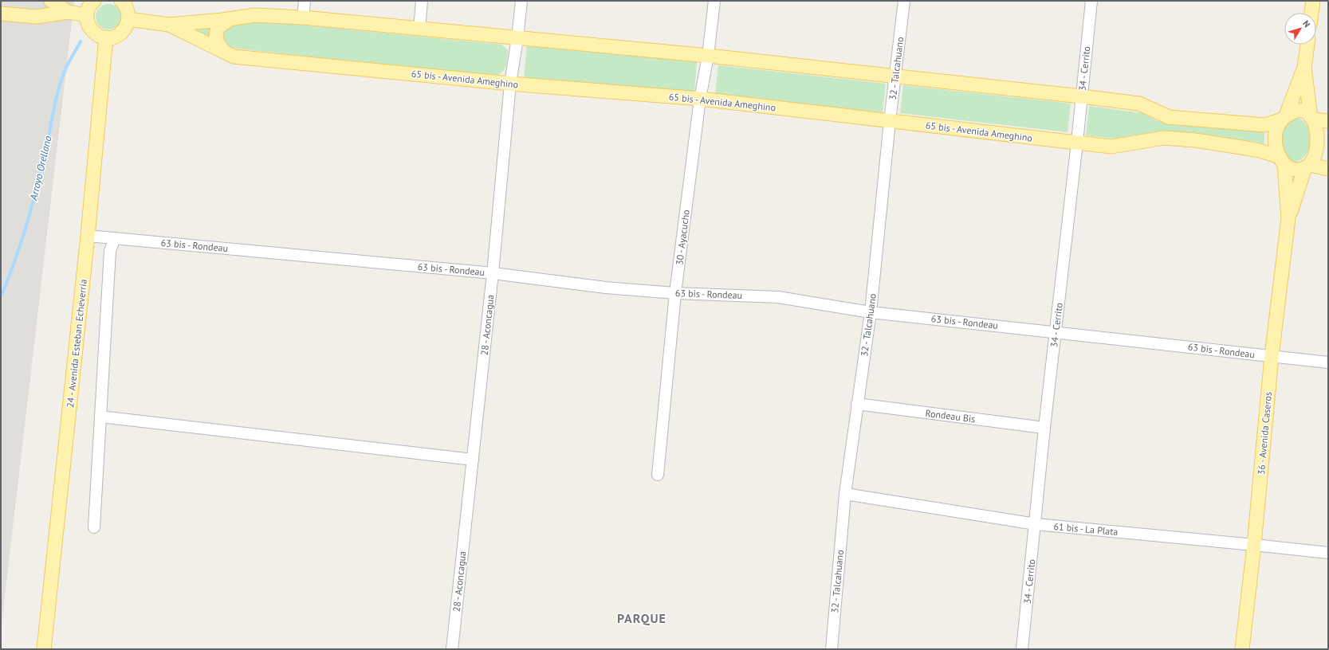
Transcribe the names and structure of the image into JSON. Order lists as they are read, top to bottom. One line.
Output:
{"streets":{"main road":["65 bis - Avenida Ameghino","24 - Avenida Esteban Echeverría","36 - Avenida Caseros"],"street":["32 - Talcahuano","34 - Cerrito","30 - Ayacucho","63 bis - Rondeau","28 - Aconcagua","Rondeau Bis","61 bis - La Plata"]},"crossings":[["32 - Talcahuano","65 bis - Avenida Ameghino"],["32 - Talcahuano","63 bis - Rondeau"],["32 - Talcahuano","Rondeau Bis"],["32 - Talcahuano","61 bis - La Plata"],["34 - Cerrito","65 bis - Avenida Ameghino"],["34 - Cerrito","63 bis - Rondeau"],["34 - Cerrito","Rondeau Bis"],["34 - Cerrito","61 bis - La Plata"],["65 bis - Avenida Ameghino","30 - Ayacucho"],["65 bis - Avenida Ameghino","28 - Aconcagua"],["65 bis - Avenida Ameghino","36 - Avenida Caseros"],["30 - Ayacucho","63 bis - Rondeau"],["63 bis - Rondeau","28 - Aconcagua"],["63 bis - Rondeau","24 - Avenida Esteban Echeverría"],["63 bis - Rondeau","36 - Avenida Caseros"],["36 - Avenida Caseros","61 bis - La Plata"]],"districts":["PARQUE"],"water":["Arroyo Orellano"],"north":"top right"}
